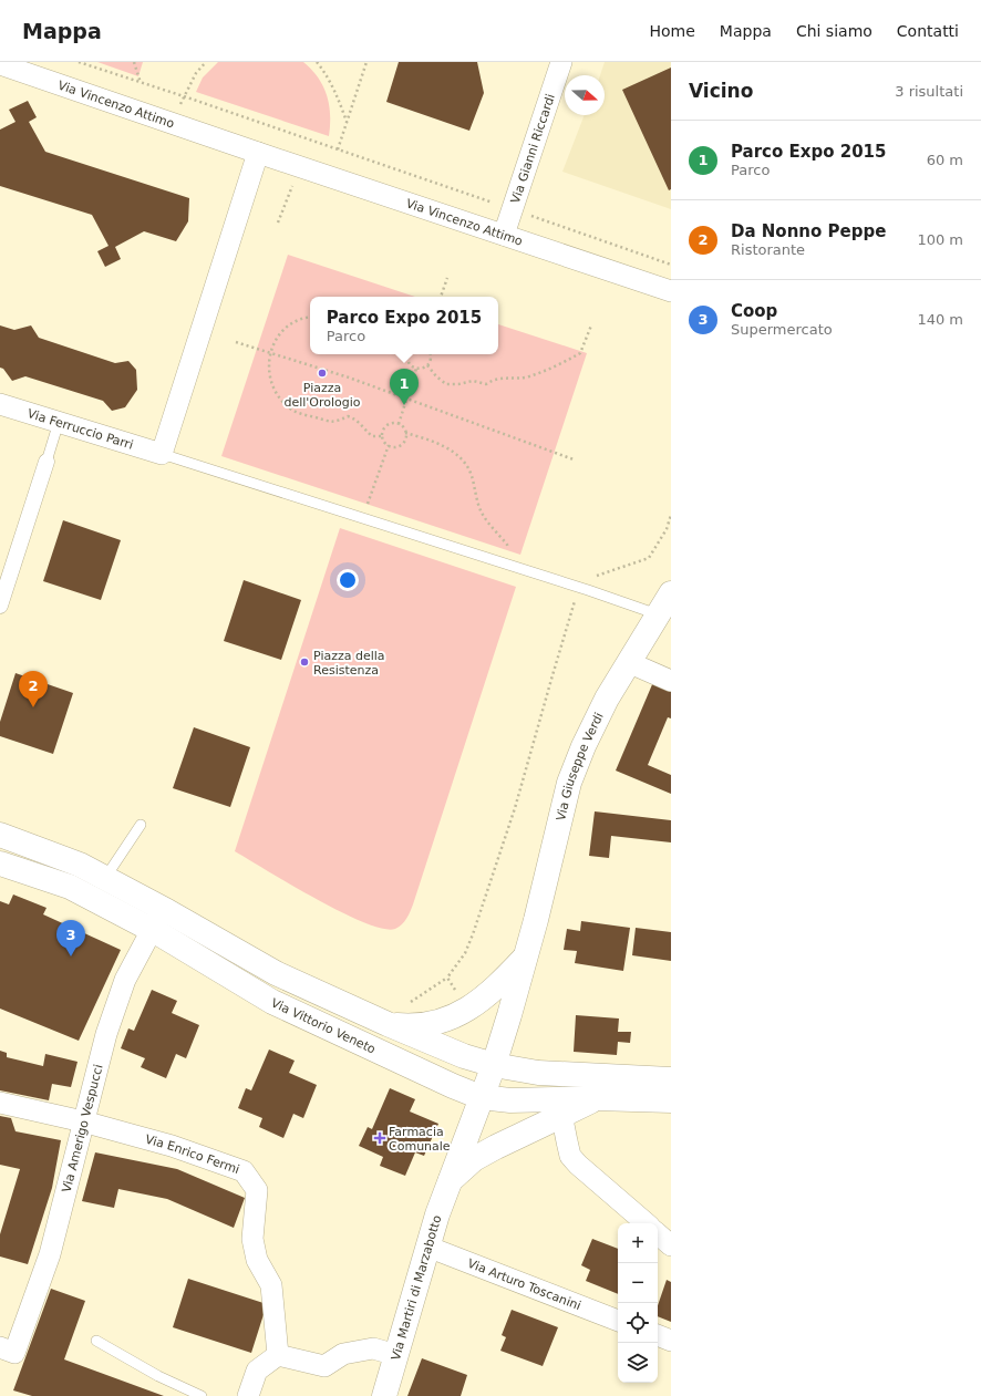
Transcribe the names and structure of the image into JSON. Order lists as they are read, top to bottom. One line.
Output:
{"streets":{"street":["Via Vincenzo Attimo","Via Gianni Riccardi","Via Ferruccio Parri","Via Giuseppe Verdi","Via Vittorio Veneto","Via Amerigo Vespucci","Via Enrico Fermi","Via Arturo Toscanini","Via Martiri di Marzabotto"]},"crossings":[["Via Vincenzo Attimo","Via Gianni Riccardi"],["Via Giuseppe Verdi","Via Vittorio Veneto"],["Via Giuseppe Verdi","Via Martiri di Marzabotto"],["Via Vittorio Veneto","Via Amerigo Vespucci"],["Via Vittorio Veneto","Via Martiri di Marzabotto"],["Via Amerigo Vespucci","Via Enrico Fermi"],["Via Arturo Toscanini","Via Martiri di Marzabotto"]],"places":{"other":["Piazza dell'Orologio","Piazza della Resistenza"],"health":["Farmacia Comunale"]},"north":"right","page":{"header":"Mappa","nav":["Home","Mappa","Chi siamo","Contatti"],"heading":["Vicino","3 risultati"],"list":[{"mark":"1","name":"Parco Expo 2015","note":"Parco","value":"60 m"},{"mark":"2","name":"Da Nonno Peppe","note":"Ristorante","value":"100 m"},{"mark":"3","name":"Coop","note":"Supermercato","value":"140 m"}],"popup":["Parco Expo 2015","Parco"],"pins":["1","2","3"],"map_buttons":["+","−"]}}
